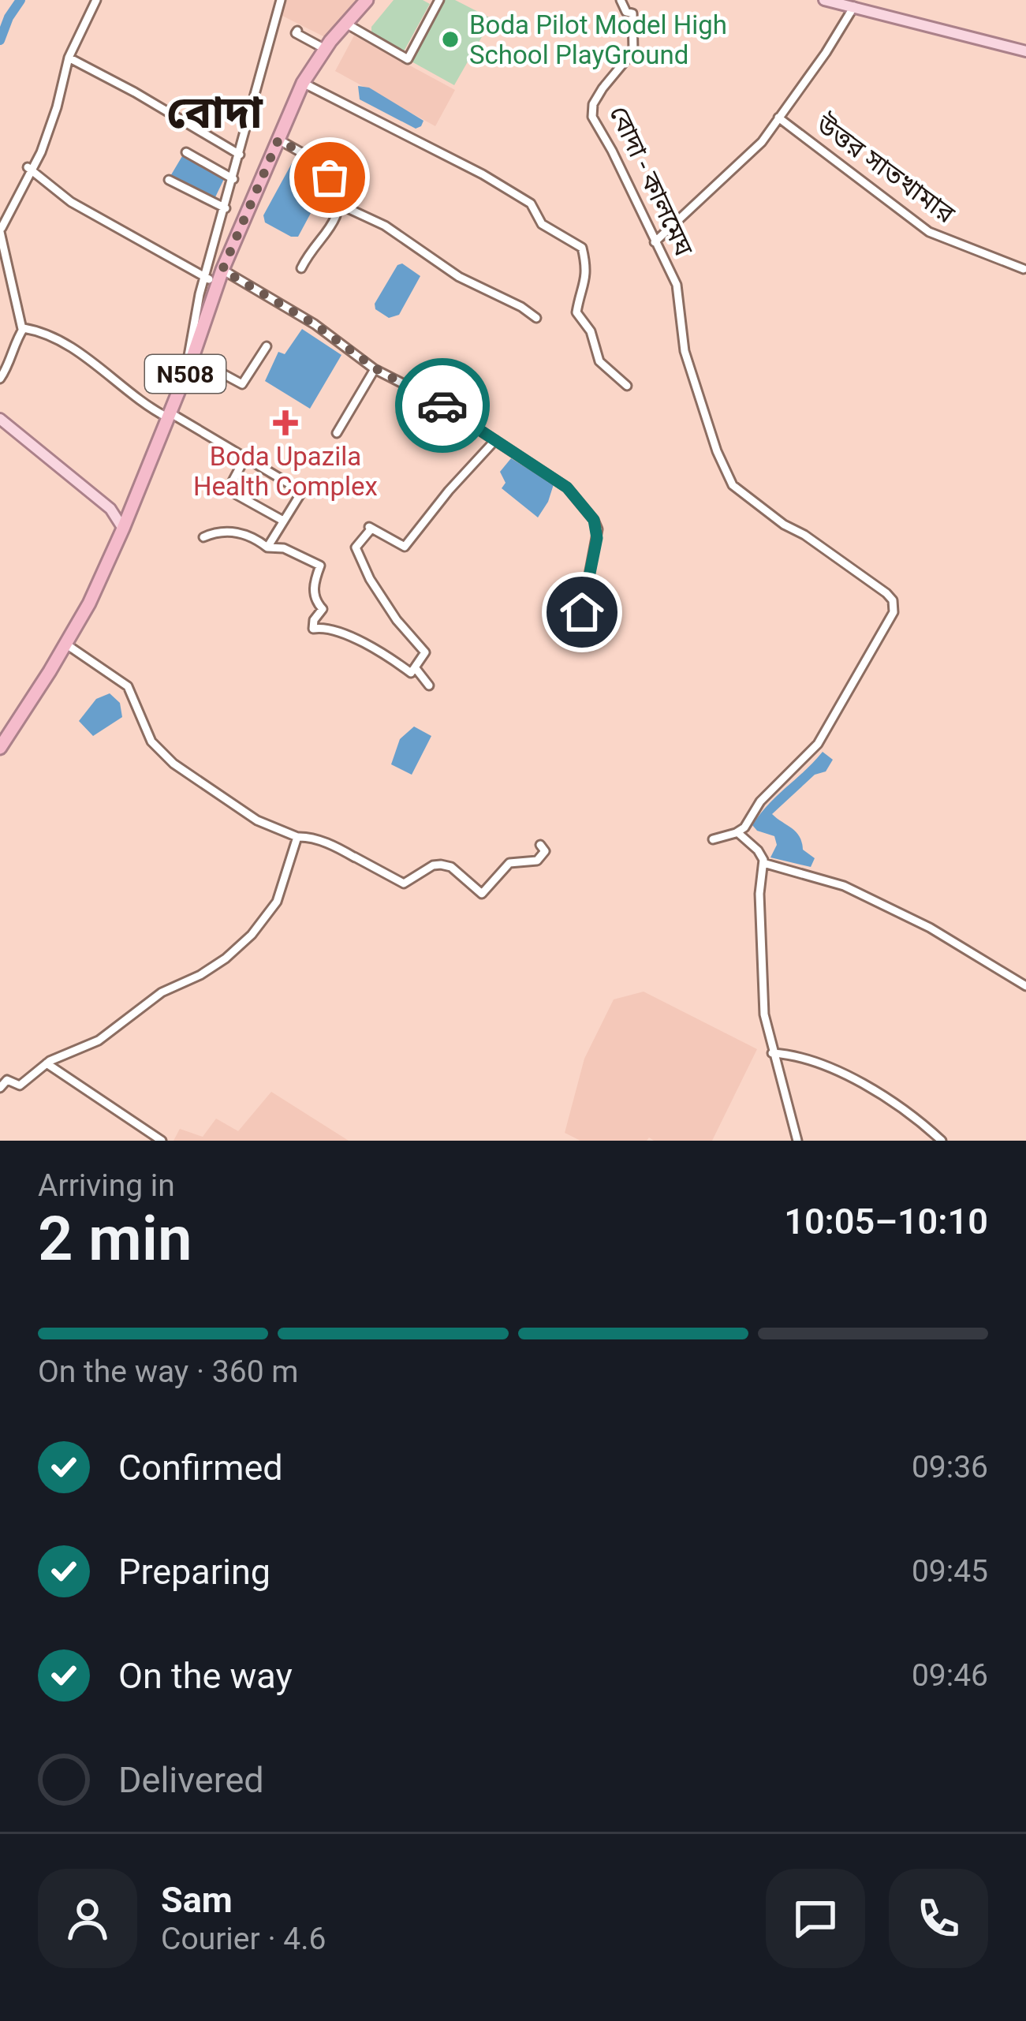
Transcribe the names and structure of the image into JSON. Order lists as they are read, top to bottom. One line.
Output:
{"streets":{"highway":["N508"],"street":["উত্তর সাতখামার","বোদা - কালমেঘ"]},"crossings":[["উত্তর সাতখামার","বোদা - কালমেঘ"]],"districts":["বোদা"],"places":{"other":["Boda Pilot Model High School PlayGround"],"health":["Boda Upazila Health Complex"]},"page":{"heading":["2 min","Arriving in","10:05–10:10"],"panel":["Sam","Courier · 4.6"],"bar":"On the way · 360 m","list":[["Confirmed","09:36"],["Preparing","09:45"],["On the way","09:46"],"Delivered"]}}
